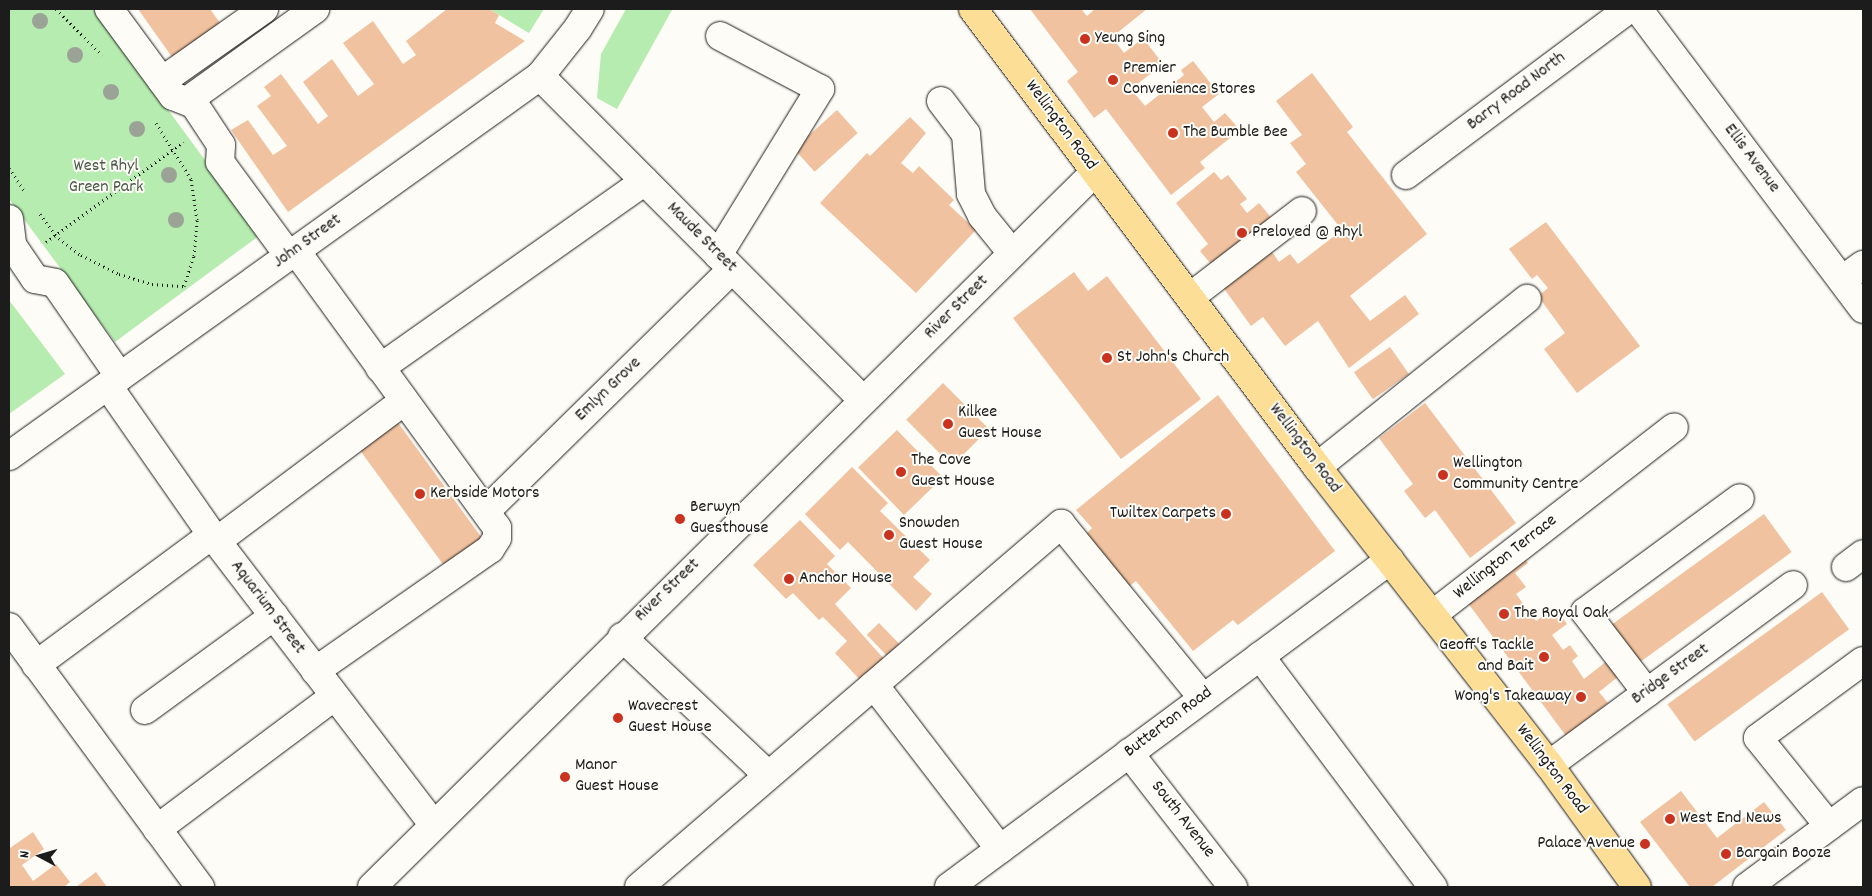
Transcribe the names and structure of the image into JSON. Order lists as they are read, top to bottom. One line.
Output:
{"streets":{"main road":["Wellington Road"],"street":["Barry Road North","Ellis Avenue","Maude Street","John Street","River Street","Emlyn Grove","Wellington Terrace","Aquarium Street","Bridge Street","Butterton Road","South Avenue"]},"crossings":[["Wellington Road","River Street"],["Wellington Road","Wellington Terrace"],["Wellington Road","Bridge Street"],["Wellington Road","Butterton Road"],["Maude Street","John Street"],["Maude Street","River Street"],["Maude Street","Emlyn Grove"],["John Street","Aquarium Street"],["River Street","Aquarium Street"],["Butterton Road","South Avenue"]],"parks":["West Rhyl Green Park"],"places":["Yeung Sing","Premier Convenience Stores","The Bumble Bee","Preloved @ Rhyl","St John's Church","Kilkee Guest House","The Cove Guest House","Wellington Community Centre","Kerbside Motors","Twiltex Carpets","Berwyn Guesthouse","Snowden Guest House","Anchor House","The Royal Oak","Geoff's Tackle and Bait","Wong's Takeaway","Wavecrest Guest House","Manor Guest House","West End News","Palace Avenue","Bargain Booze"],"north":"left"}
